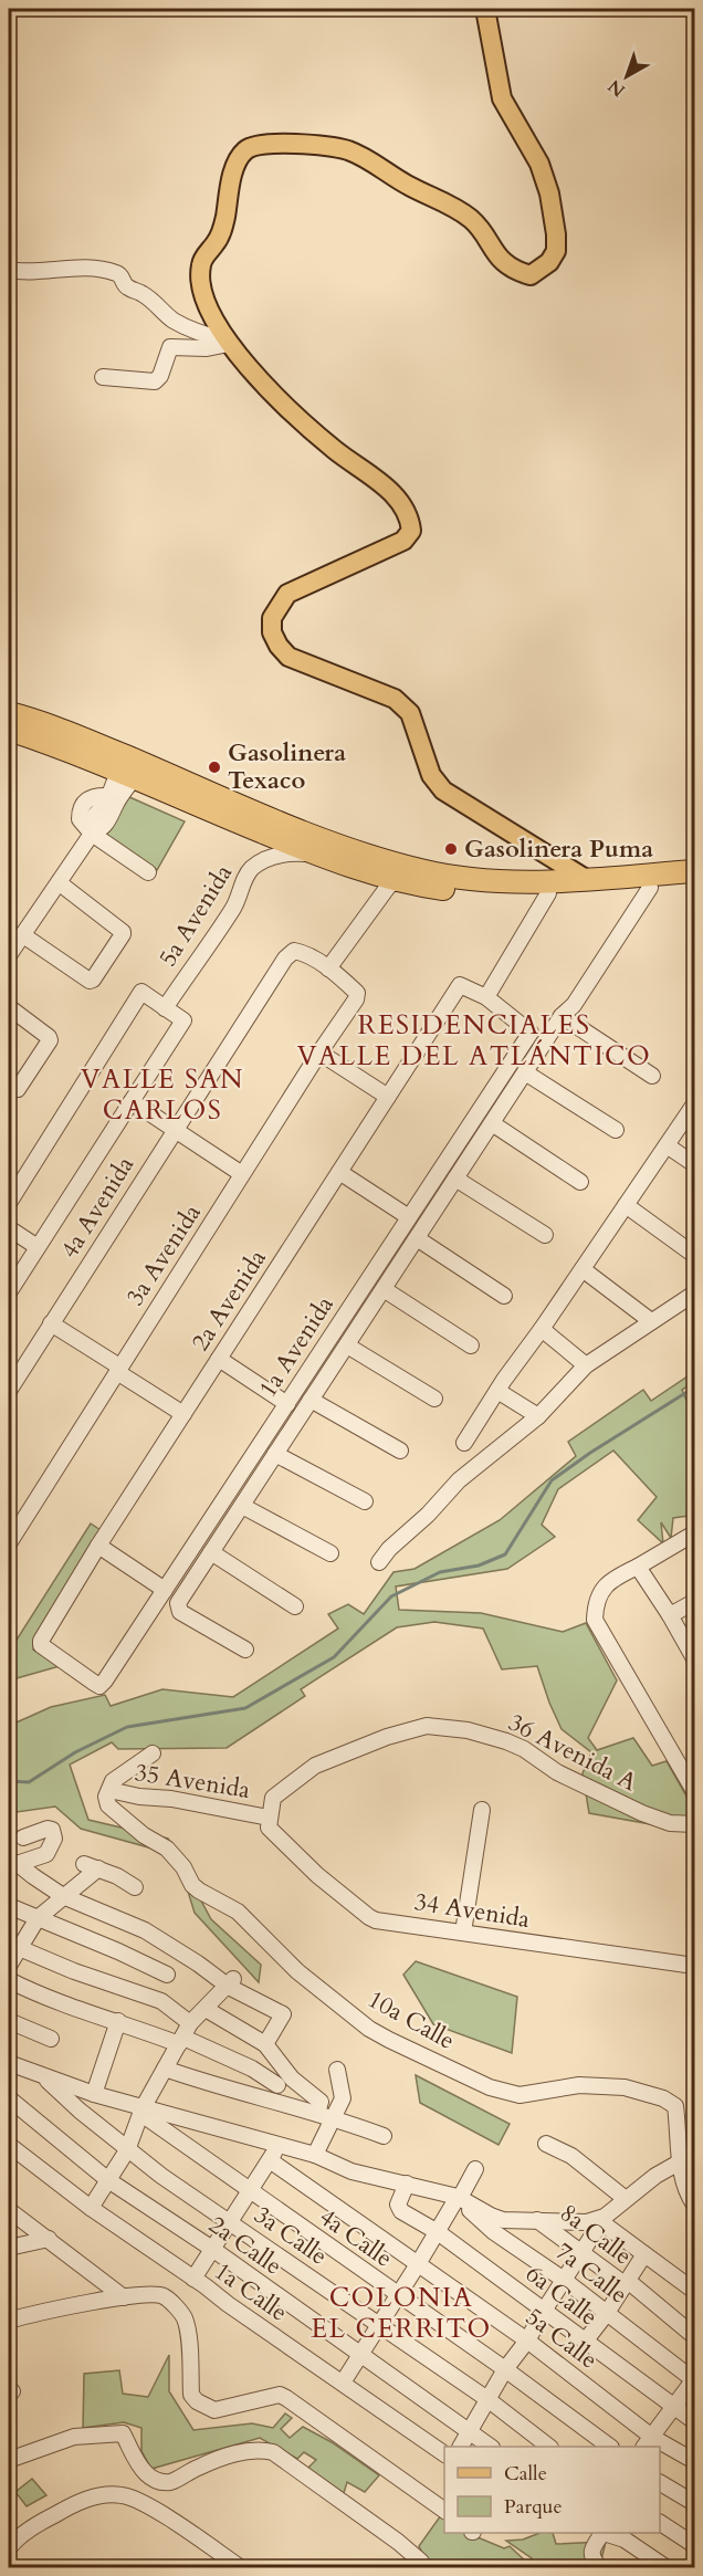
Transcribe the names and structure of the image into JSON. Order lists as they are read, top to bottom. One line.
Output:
{"streets":{"street":["5a Avenida","4a Avenida","3a Avenida","2a Avenida","1a Avenida","36 Avenida A","35 Avenida","34 Avenida","10a Calle","8a Calle","3a Calle","4a Calle","2a Calle","7a Calle","1a Calle","6a Calle","5a Calle"]},"crossings":[["4a Avenida","3a Avenida"],["2a Avenida","1a Avenida"],["36 Avenida A","35 Avenida"],["36 Avenida A","34 Avenida"],["35 Avenida","34 Avenida"],["35 Avenida","10a Calle"]],"districts":["RESIDENCIALES VALLE DEL ATLÁNTICO","VALLE SAN CARLOS","COLONIA EL CERRITO"],"places":["Gasolinera Texaco","Gasolinera Puma"],"legend":["Calle","Parque"],"north":"bottom left"}
